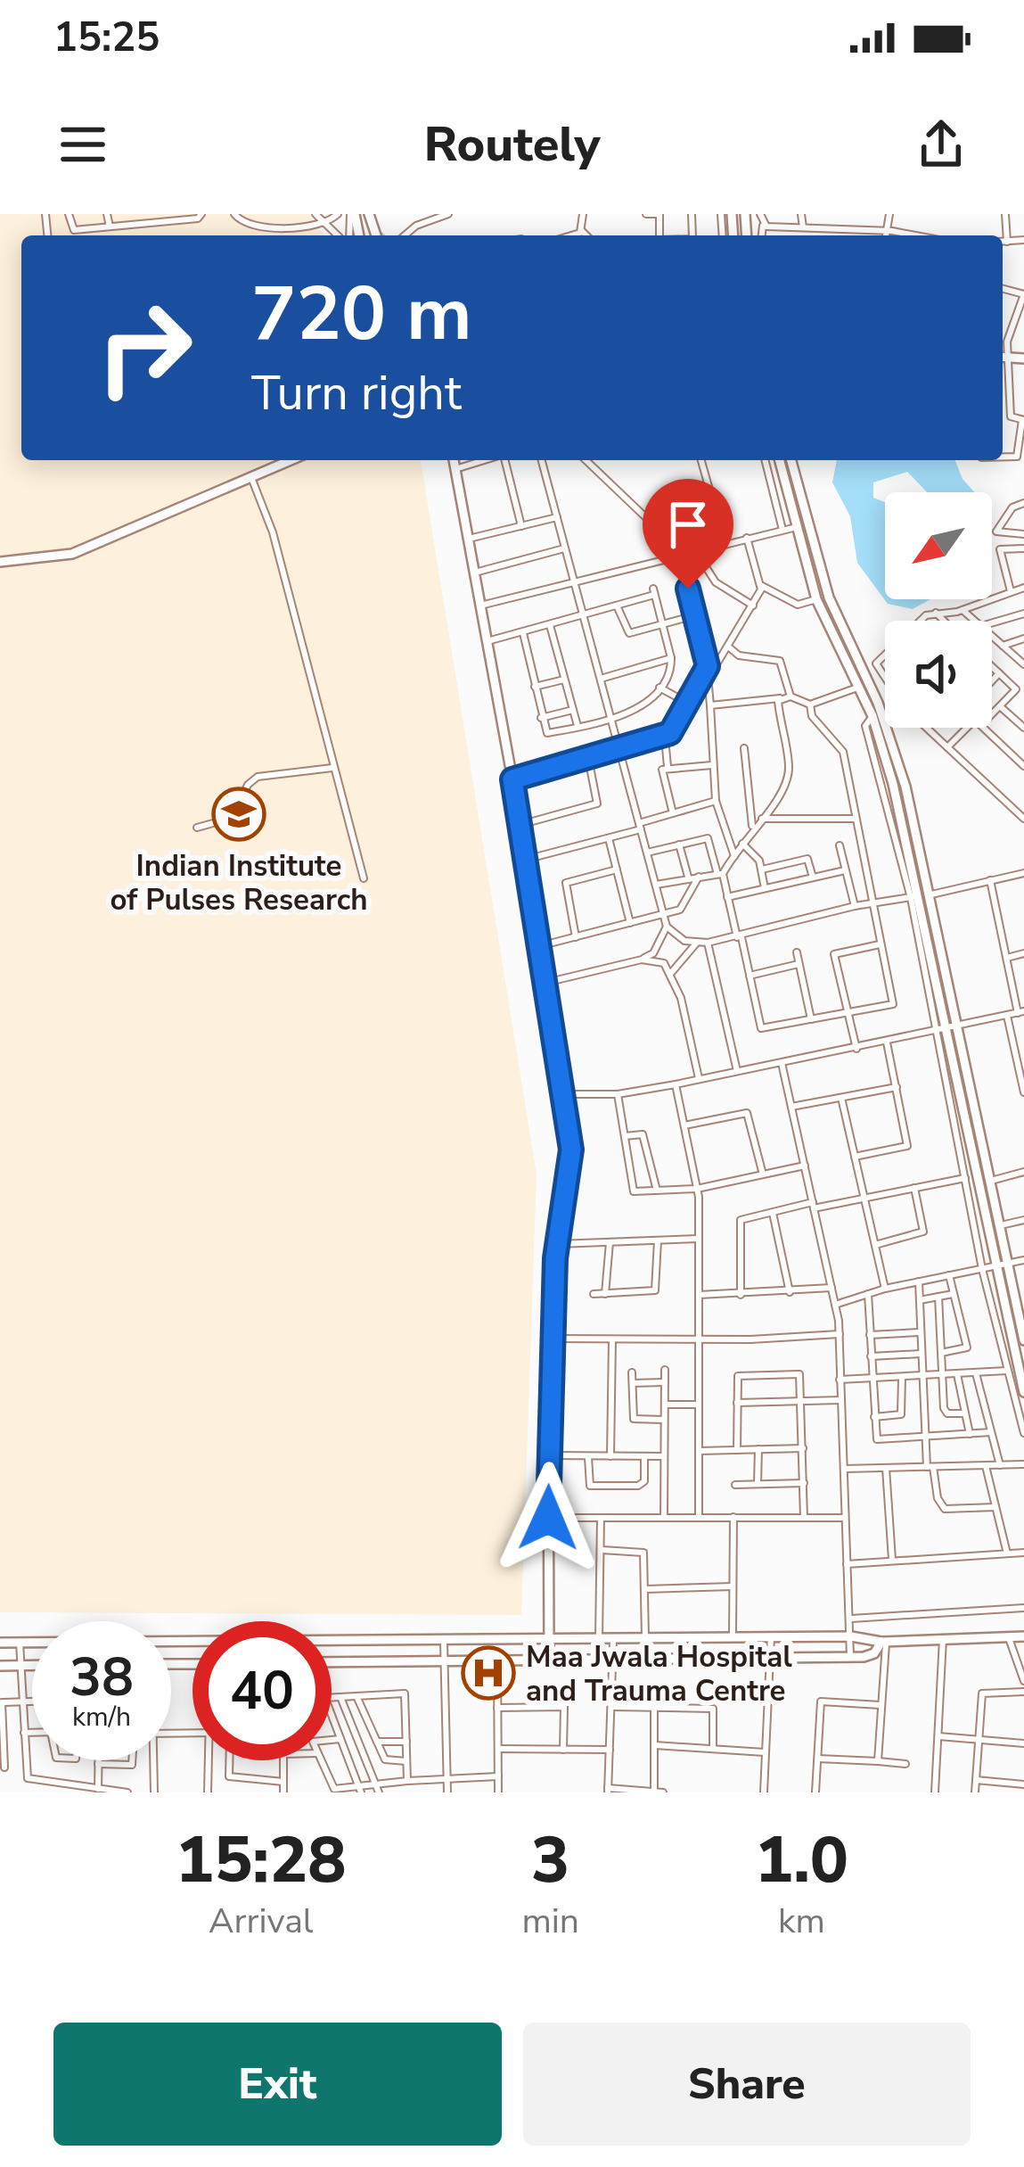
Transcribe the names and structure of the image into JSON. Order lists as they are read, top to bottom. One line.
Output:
{"places":{"school or university":["Indian Institute of Pulses Research"],"hospital":["Maa Jwala Hospital and Trauma Centre"]},"north":"bottom left","page":{"status":"15:25","header":"Routely","turn":["720 m","Turn right"],"speed":"38 km/h","limit":"40","eta":["15:28","Arrival","3","min","1.0","km"],"buttons":["Exit","Share"]}}
